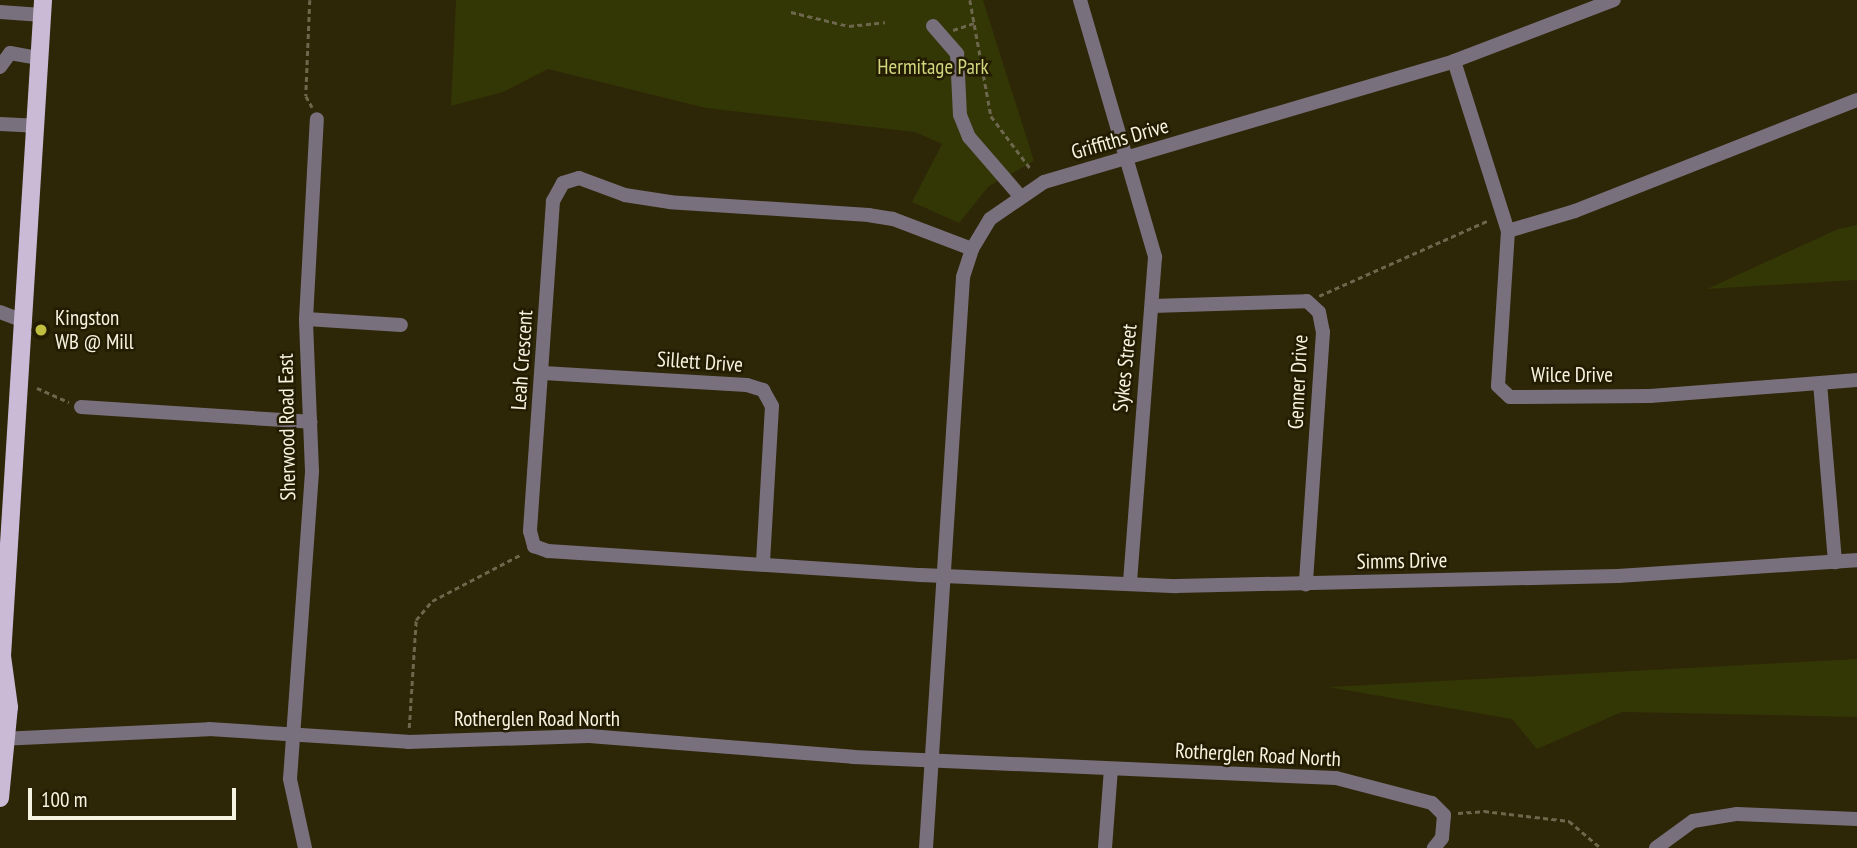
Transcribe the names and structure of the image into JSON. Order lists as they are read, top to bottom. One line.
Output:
{"streets":{"street":["Griffiths Drive","Leah Crescent","Sillett Drive","Sykes Street","Wilce Drive","Genner Drive","Sherwood Road East","Simms Drive","Rotherglen Road North"]},"crossings":[["Griffiths Drive","Leah Crescent"],["Griffiths Drive","Sykes Street"],["Griffiths Drive","Wilce Drive"],["Griffiths Drive","Simms Drive"],["Griffiths Drive","Rotherglen Road North"],["Leah Crescent","Sillett Drive"],["Sykes Street","Genner Drive"],["Sykes Street","Simms Drive"],["Genner Drive","Simms Drive"],["Sherwood Road East","Rotherglen Road North"]],"parks":["Hermitage Park"],"places":["Kingston WB @ Mill"],"scale_bar":"100 m"}
